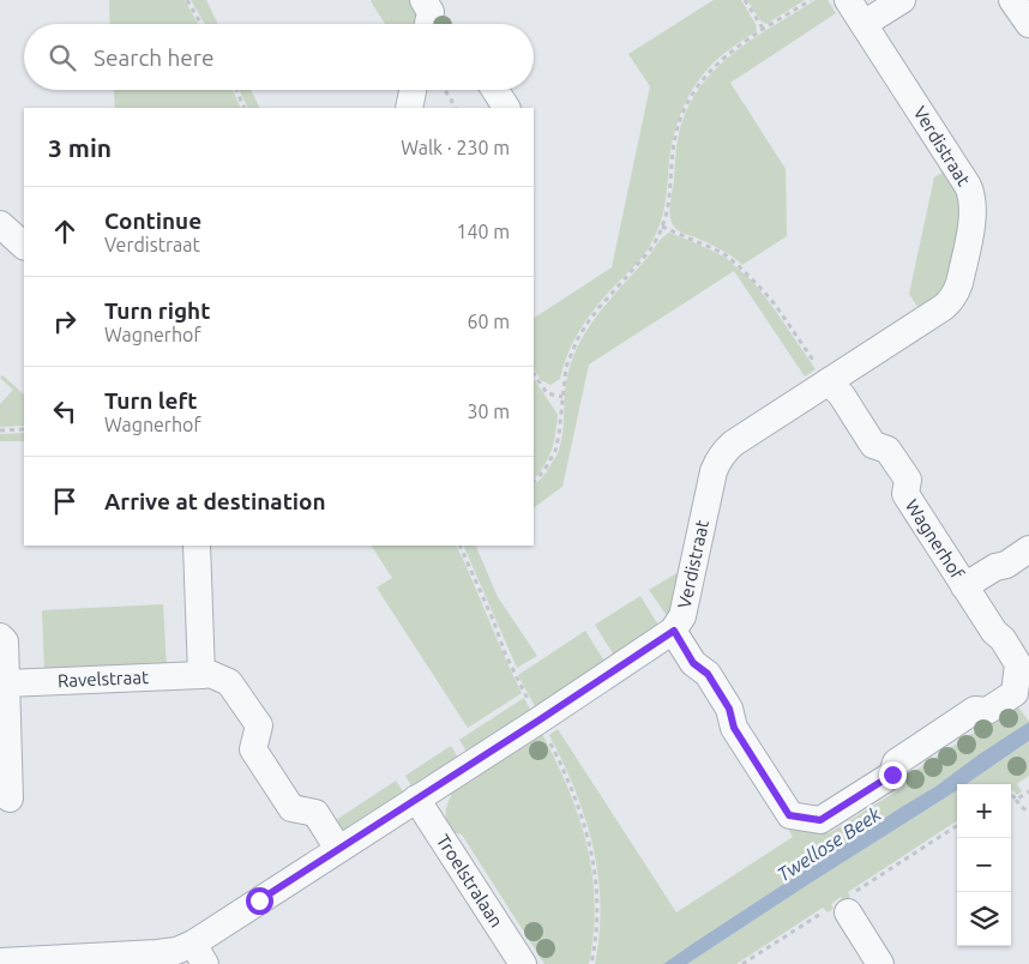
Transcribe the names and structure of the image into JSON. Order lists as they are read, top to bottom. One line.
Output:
{"streets":{"street":["Verdistraat","Wagnerhof","Ravelstraat","Troelstralaan"]},"crossings":[["Verdistraat","Wagnerhof"],["Verdistraat","Ravelstraat"],["Verdistraat","Troelstralaan"]],"water":["Twellose Beek"],"page":{"search":"Search here","heading":["3 min","Walk · 230 m"],"list":[["Continue","Verdistraat","140 m"],["Turn right","Wagnerhof","60 m"],["Turn left","Wagnerhof","30 m"],"Arrive at destination"],"map_buttons":["+","−"]}}
